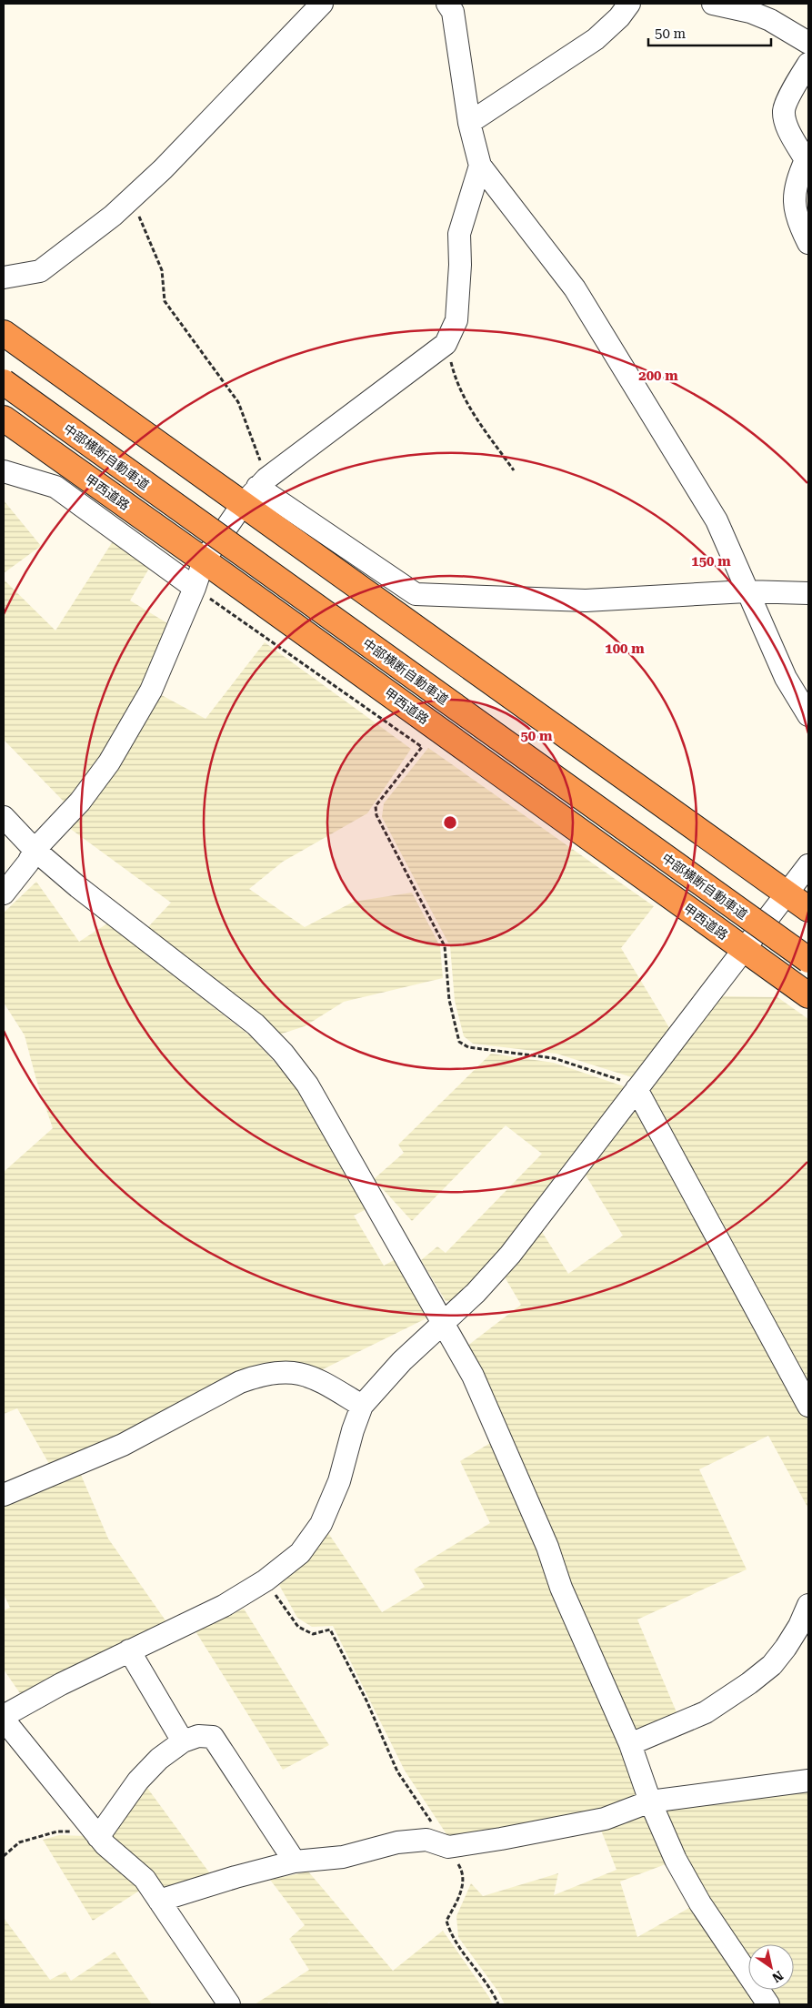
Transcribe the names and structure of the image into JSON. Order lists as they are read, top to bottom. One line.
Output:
{"streets":{"highway":["中部横断自動車道","甲西道路"]},"scale_bar":"50 m","north":"bottom right","rings":["200 m","150 m","100 m","50 m"]}
